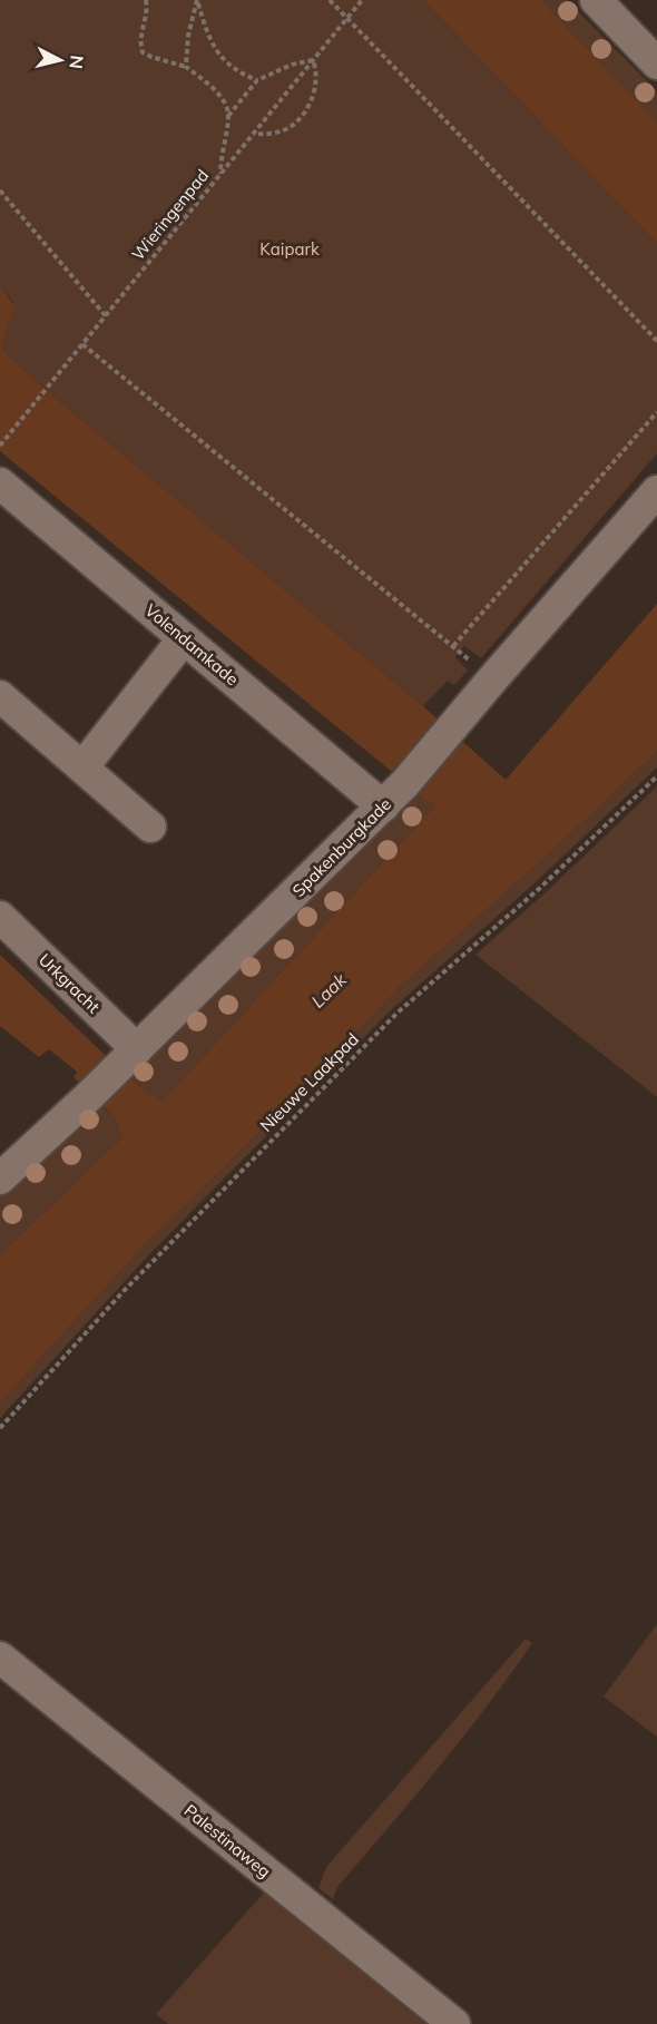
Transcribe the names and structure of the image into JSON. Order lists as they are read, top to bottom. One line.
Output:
{"streets":{"street":["Volendamkade","Spakenburgkade","Urkgracht","Palestinaweg"],"path":["Wieringenpad","Nieuwe Laakpad"]},"crossings":[["Volendamkade","Spakenburgkade"],["Spakenburgkade","Urkgracht"]],"water":["Laak"],"parks":["Kaipark"],"north":"right"}
